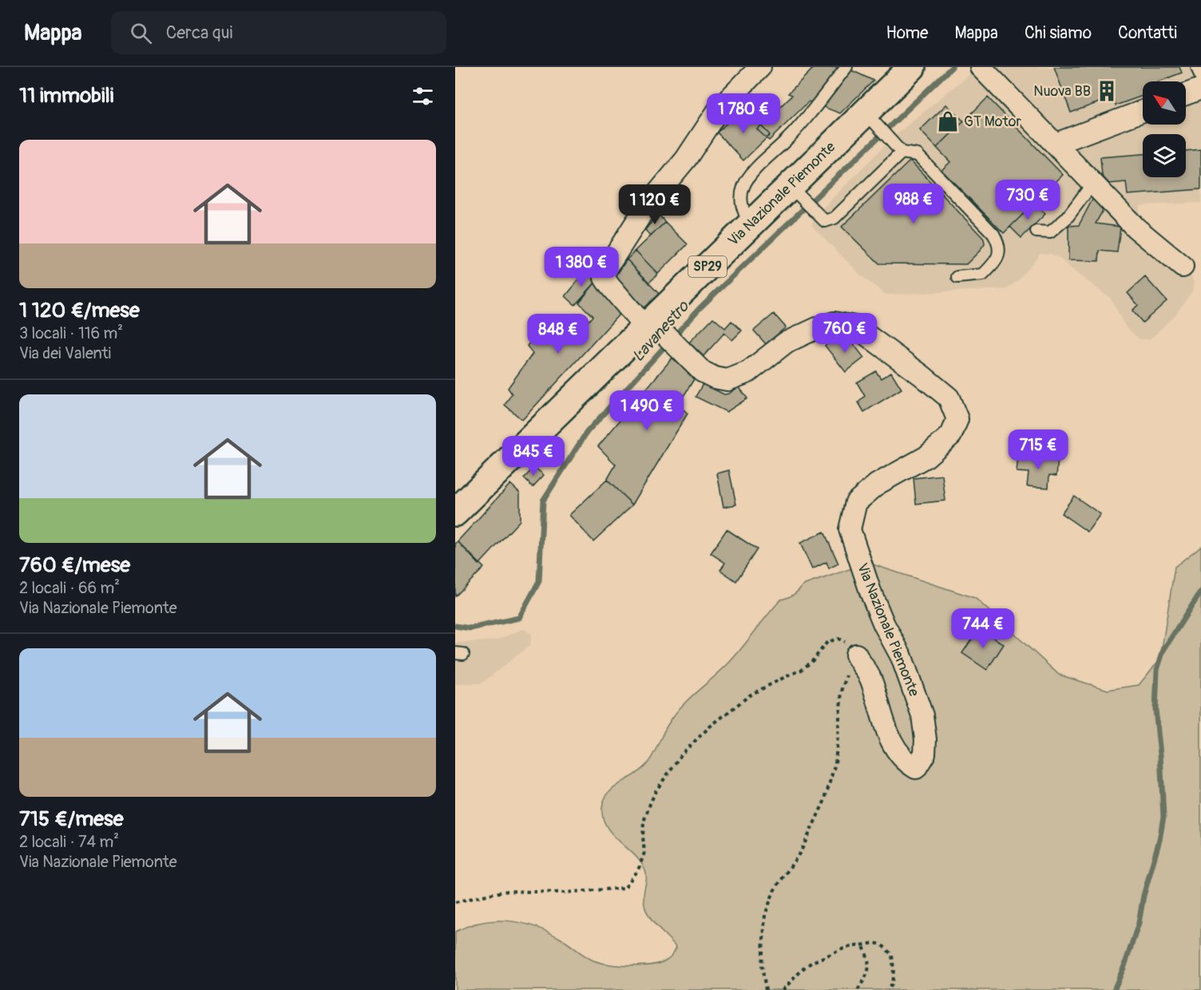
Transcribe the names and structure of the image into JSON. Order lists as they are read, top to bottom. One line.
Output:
{"streets":{"main road":["Via Nazionale Piemonte","SP29"]},"water":["Lavanestro"],"places":{"building":["Nuova BB"],"shop":["GT Motor"]},"north":"top left","page":{"header":"Mappa","search":"Cerca qui","nav":["Home","Mappa","Chi siamo","Contatti"],"heading":"11 immobili","price":["1 780 €","730 €","988 €","1 120 €","1 380 €","760 €","848 €","1 490 €","715 €","845 €","744 €"],"list":[{"name":"1 120 €/mese","note":"3 locali · 116 m² · Via dei Valenti"},{"name":"760 €/mese","note":"2 locali · 66 m² · Via Nazionale Piemonte"},{"name":"715 €/mese","note":"2 locali · 74 m² · Via Nazionale Piemonte"}]}}
